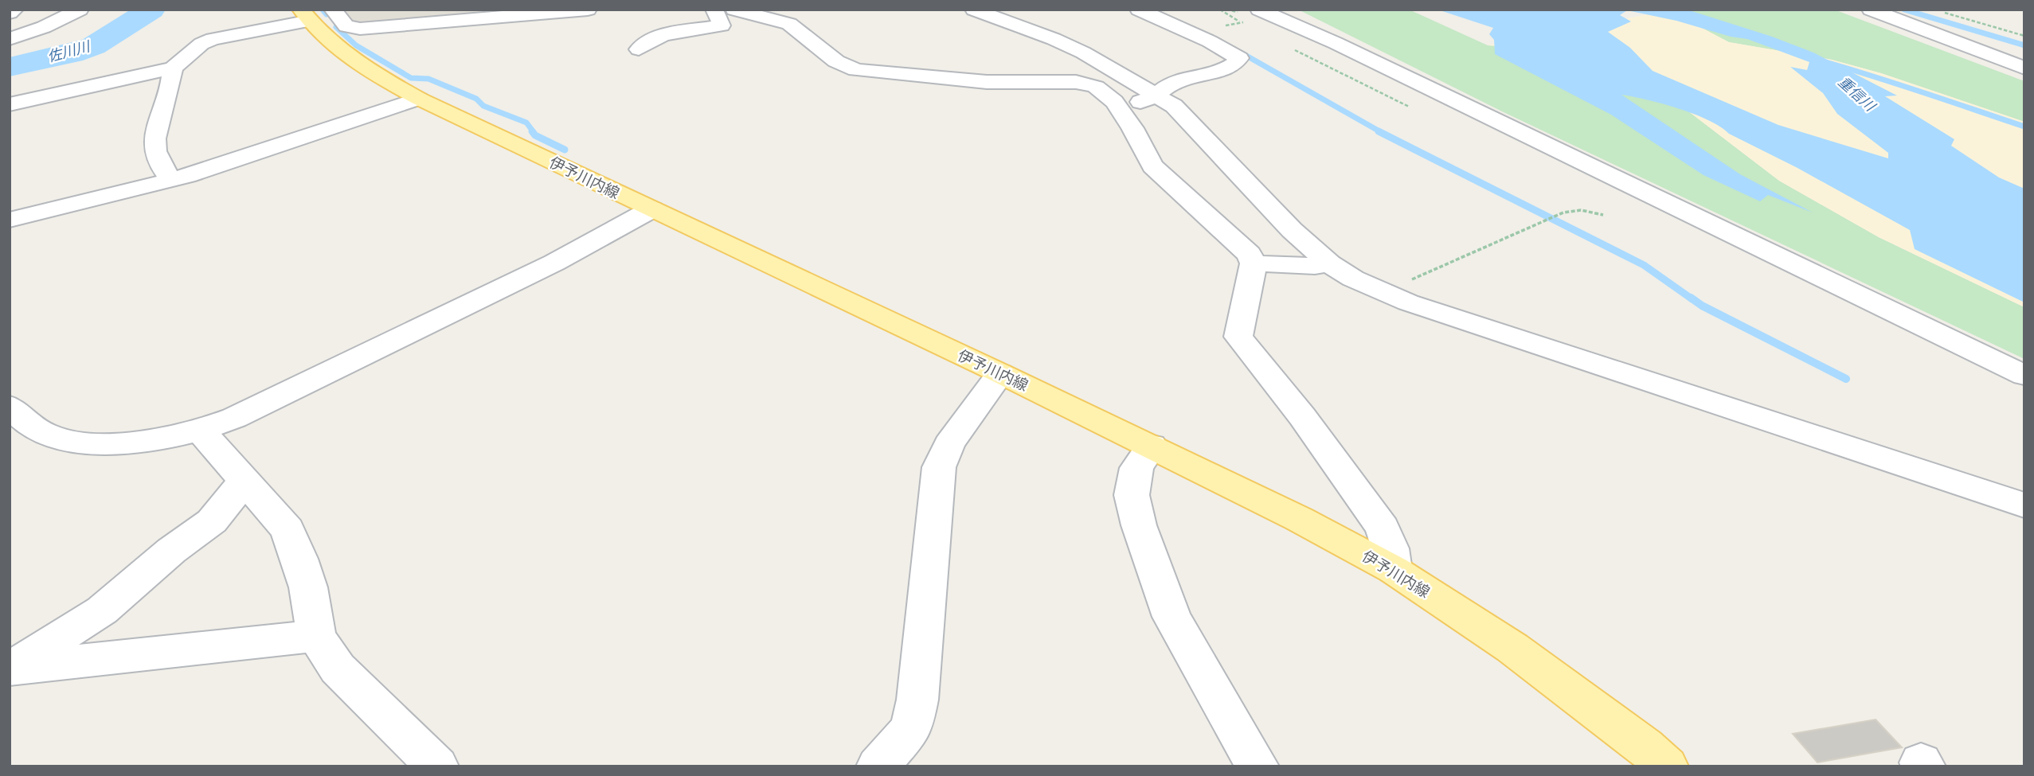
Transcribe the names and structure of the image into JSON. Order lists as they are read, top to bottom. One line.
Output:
{"streets":{"main road":["伊予川内線"]},"water":["佐川川","重信川"]}
